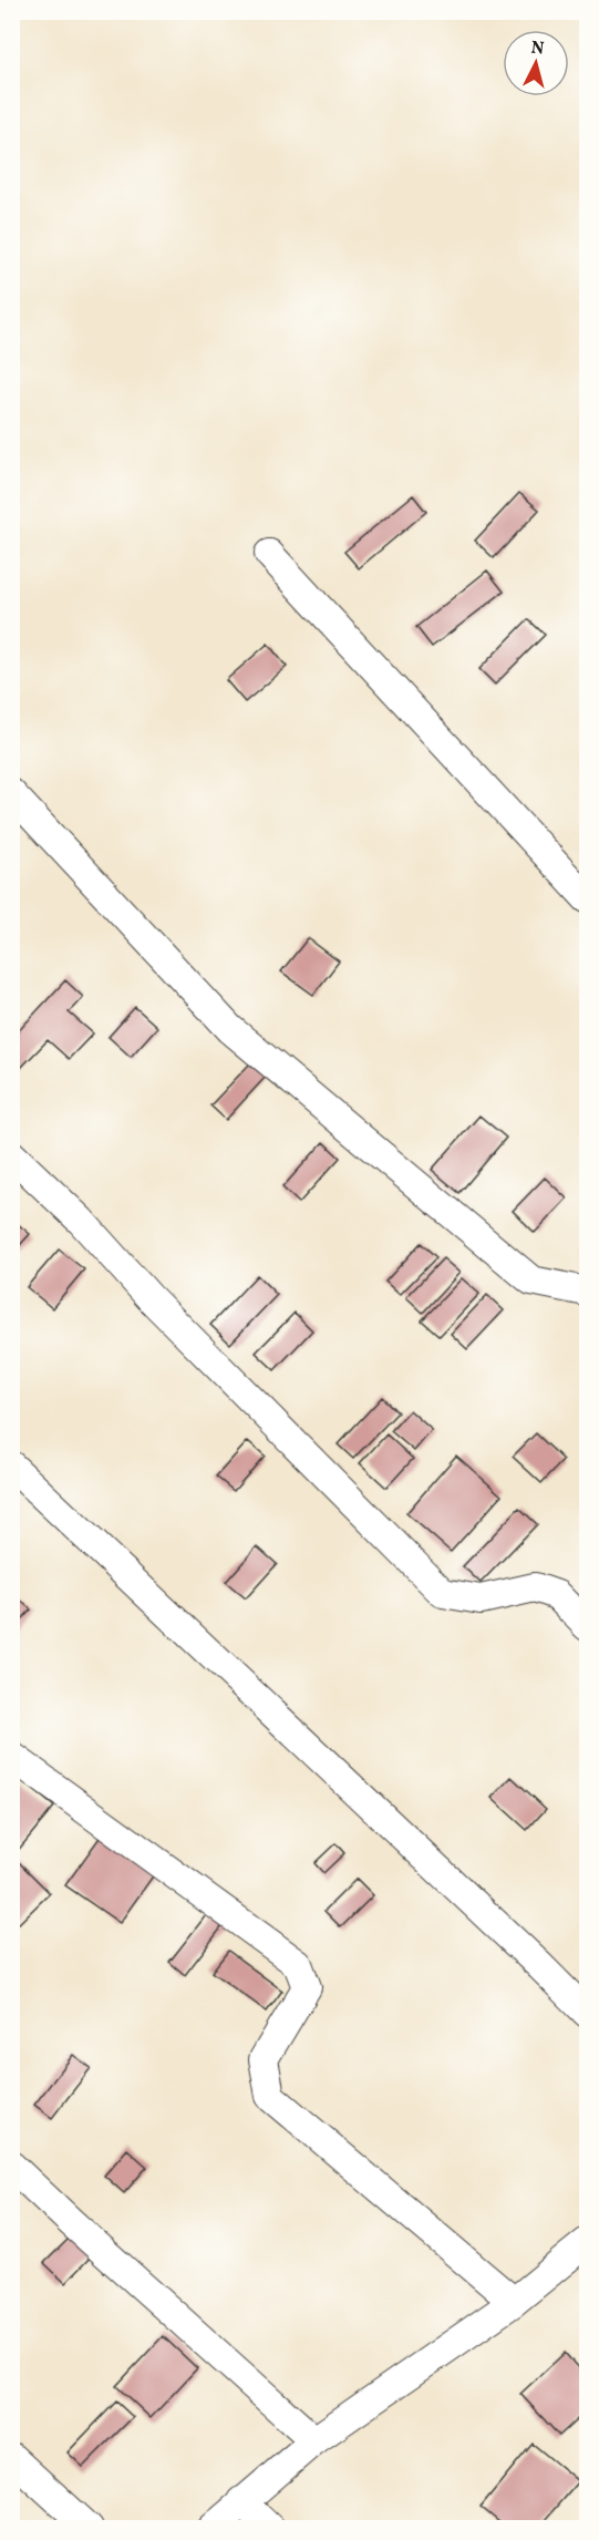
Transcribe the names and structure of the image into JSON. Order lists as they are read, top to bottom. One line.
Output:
{"north":"top"}
